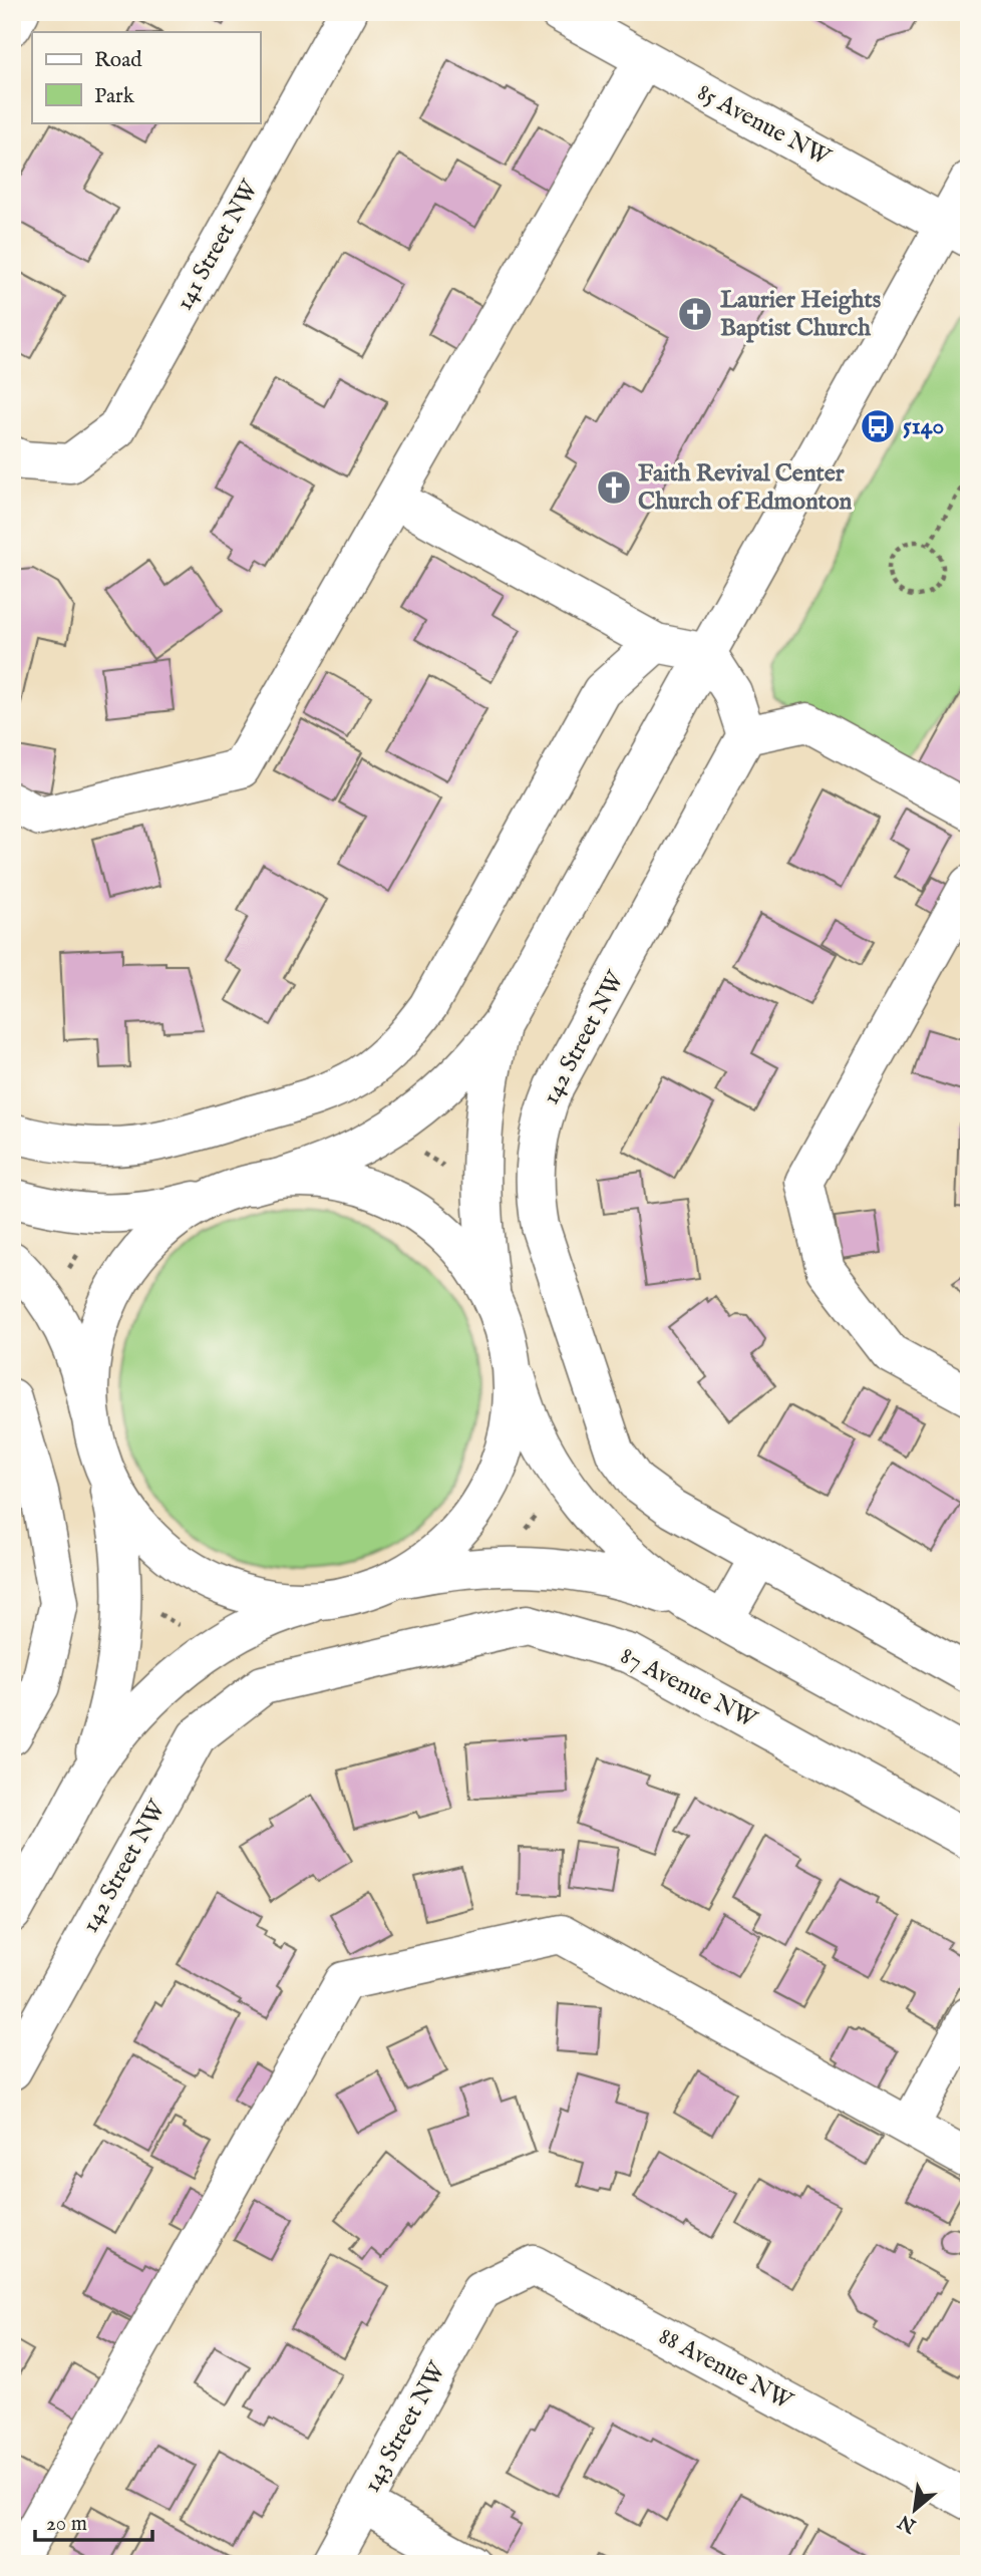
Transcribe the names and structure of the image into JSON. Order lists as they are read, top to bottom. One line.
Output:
{"streets":{"street":["85 Avenue NW","141 Street NW","142 Street NW","87 Avenue NW","88 Avenue NW","143 Street NW"]},"crossings":[["142 Street NW","87 Avenue NW"],["88 Avenue NW","143 Street NW"]],"places":{"church":["Laurier Heights Baptist Church","Faith Revival Center Church of Edmonton"],"bus stop":["5140"]},"legend":["Road","Park"],"scale_bar":"20 m","north":"bottom left"}
